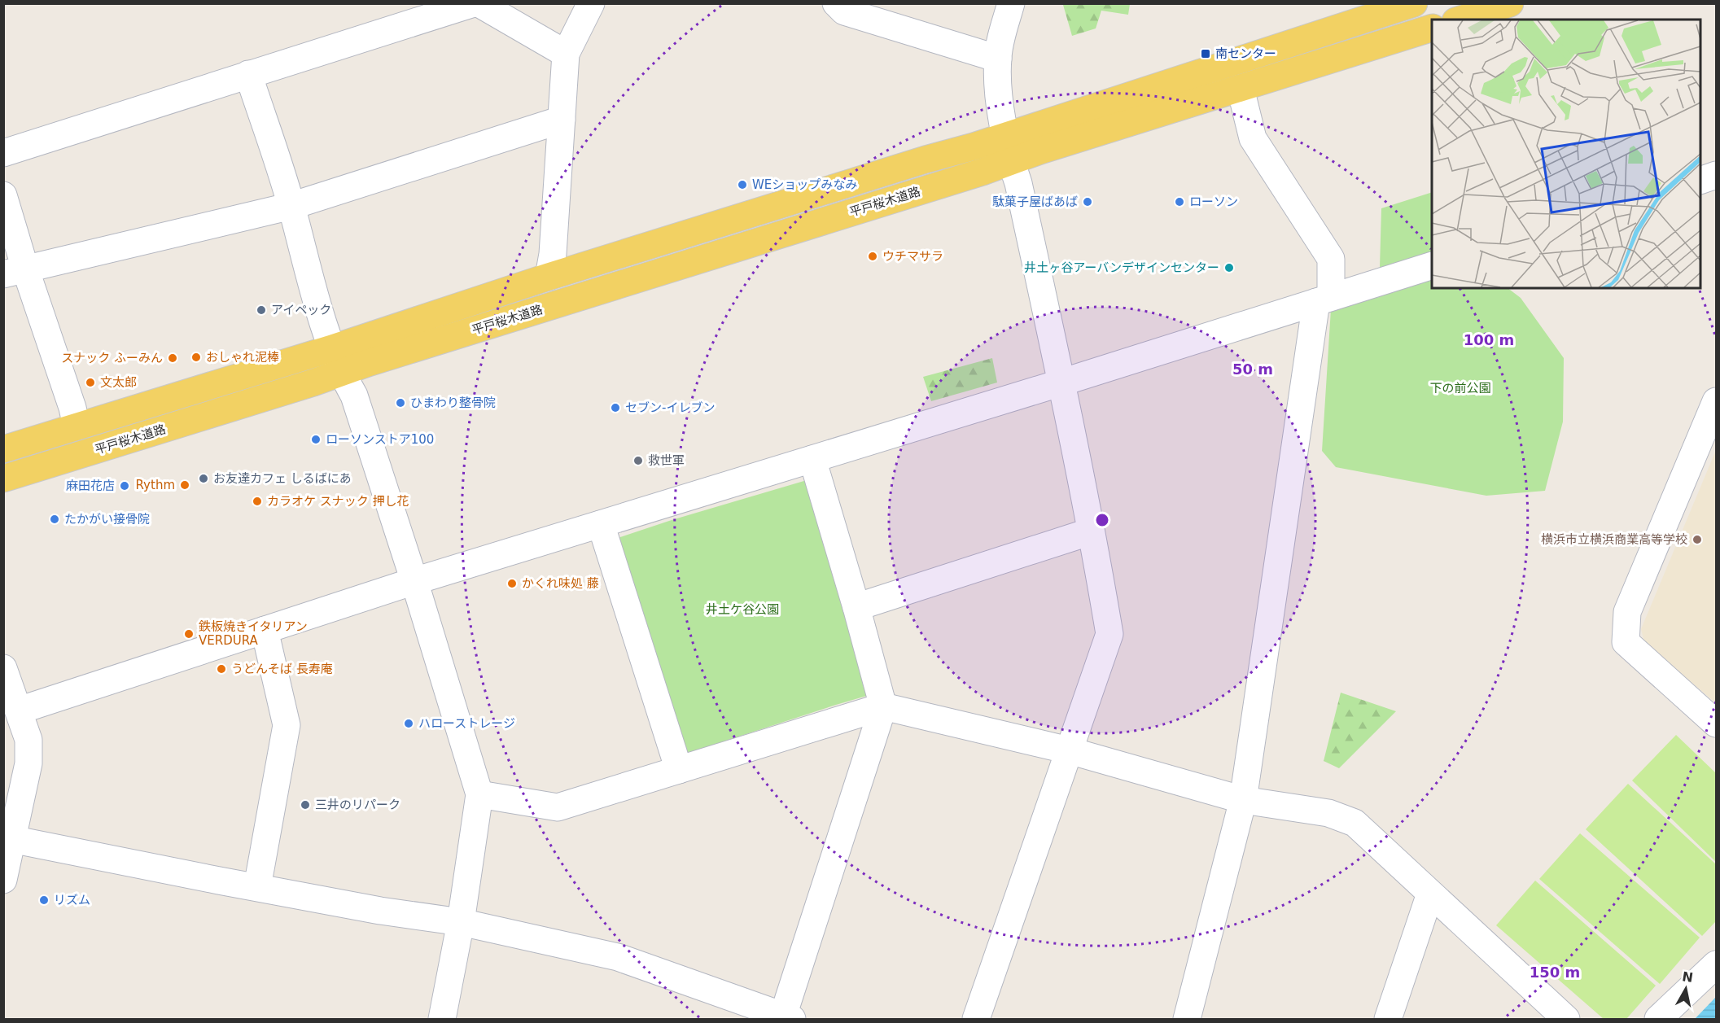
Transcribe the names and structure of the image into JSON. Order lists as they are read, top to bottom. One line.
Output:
{"streets":{"main road":["平戸桜木道路"]},"parks":["下の前公園","井土ケ谷公園"],"places":{"transit":["南センター"],"other":["WEショップみなみ","駄菓子屋ばあば","ローソン","ウチマサラ","井土ヶ谷アーバンデザインセンター","アイペック","おしゃれ泥棒","スナック ふーみん","文太郎","ひまわり整骨院","セブン-イレブン","ローソンストア100","救世軍","お友達カフェ しるばにあ","Rythm","麻田花店","カラオケ スナック 押し花","たかがい接骨院","横浜市立横浜商業高等学校","かくれ味処 藤","鉄板焼きイタリアン VERDURA","うどんそば 長寿庵","ハローストレージ","三井のリパーク","リズム"]},"north":"top","rings":["100 m","50 m","150 m"]}
